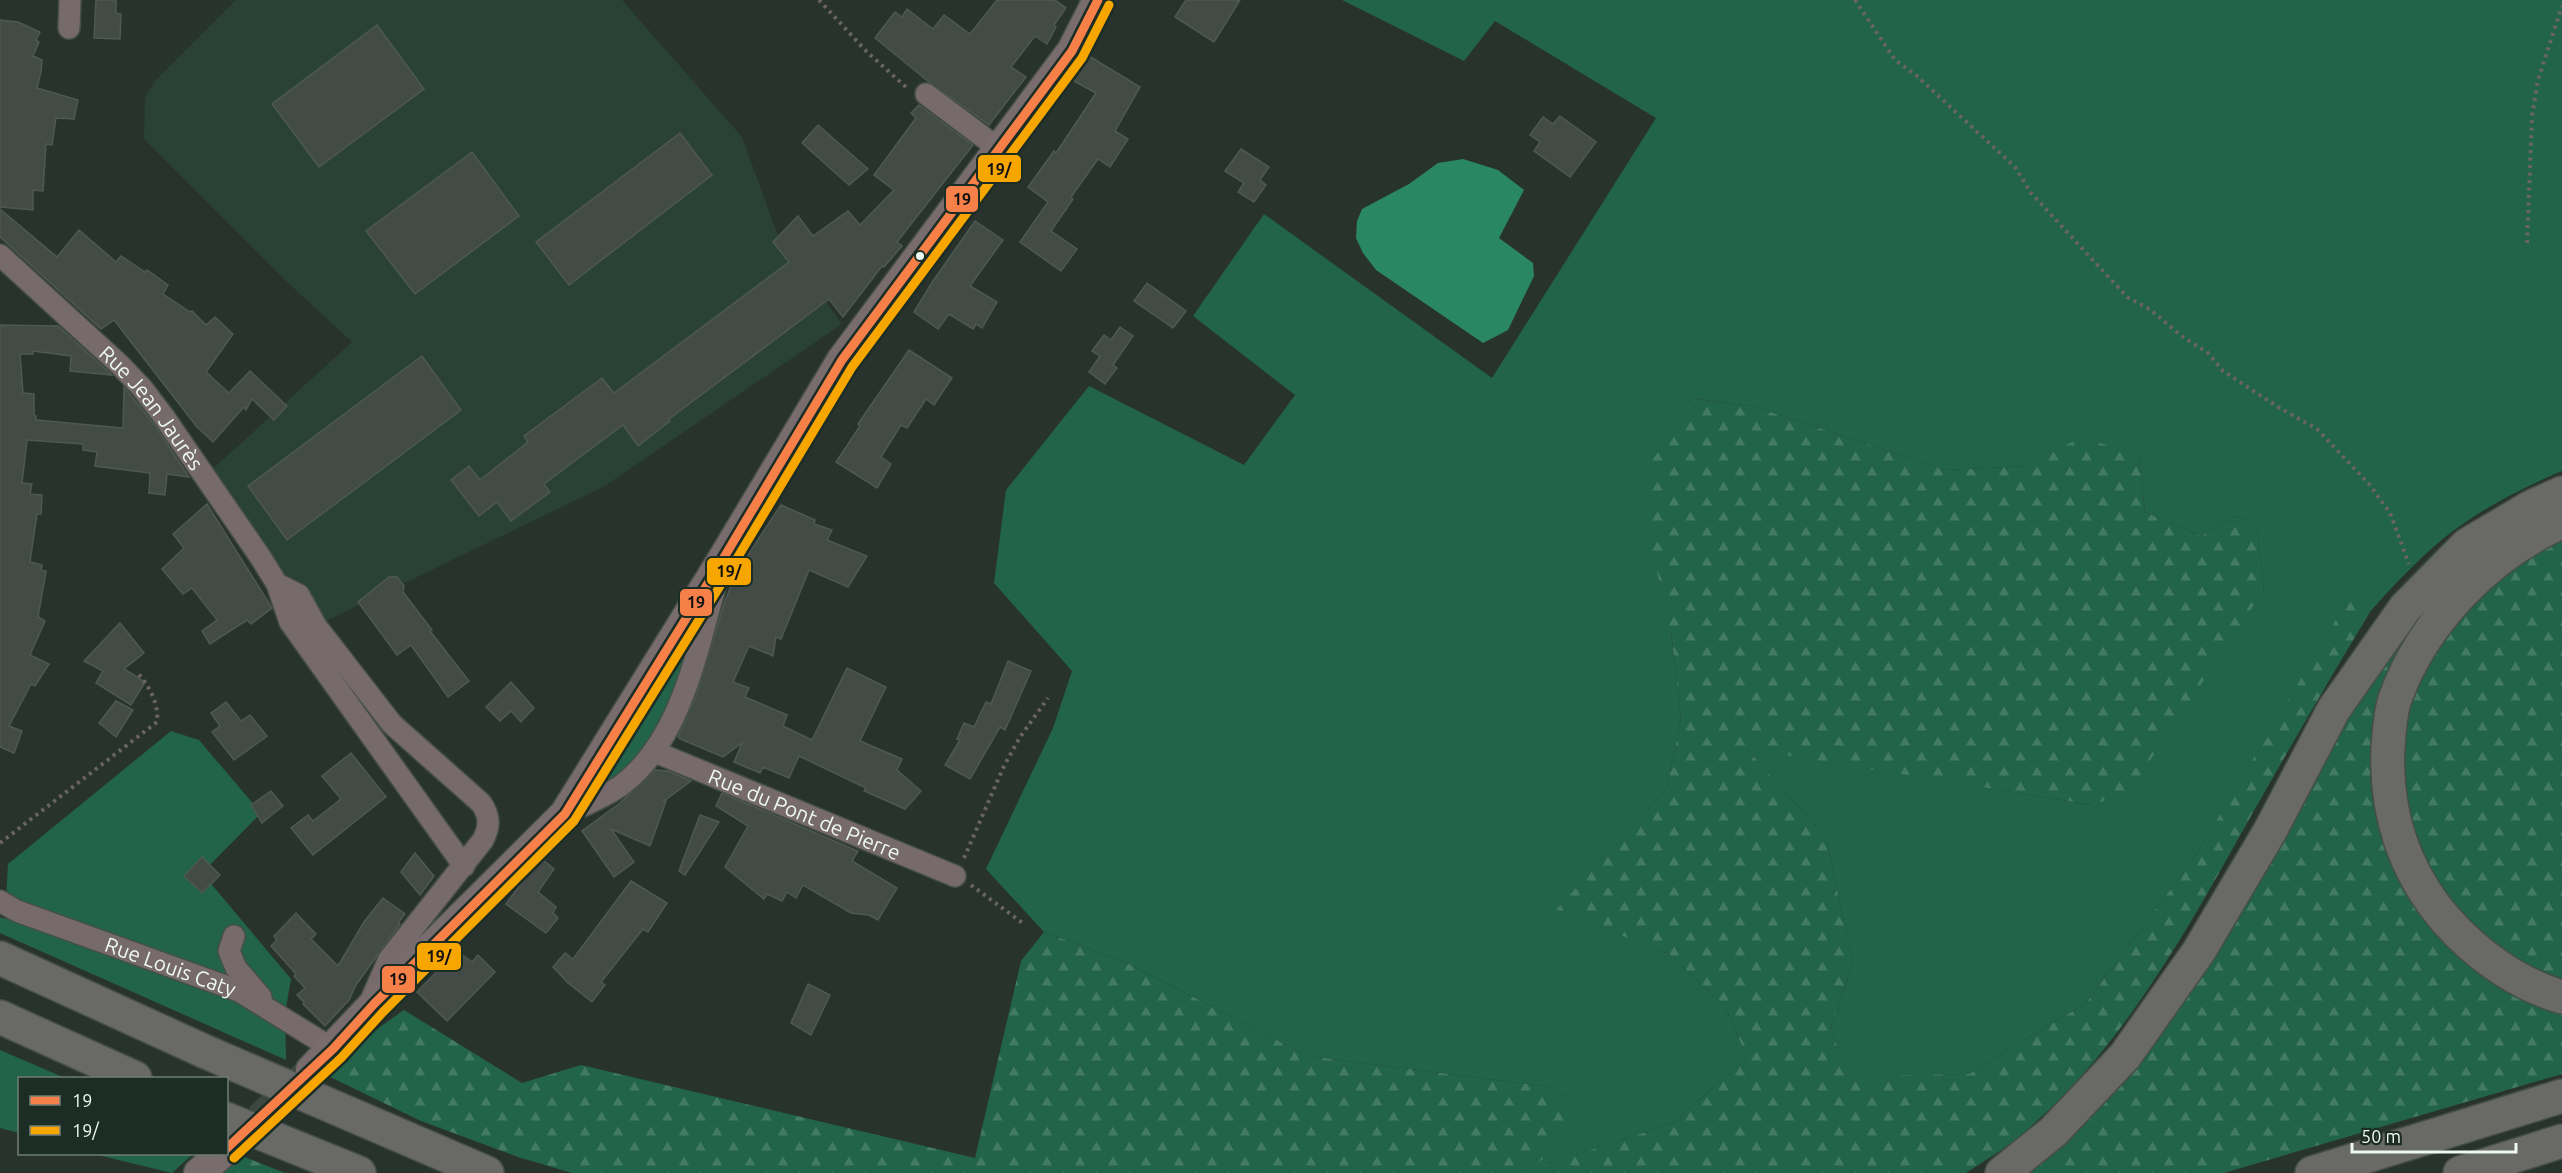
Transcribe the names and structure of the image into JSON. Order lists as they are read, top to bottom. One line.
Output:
{"streets":{"street":["Rue Jean Jaurès","Rue du Pont de Pierre","Rue Louis Caty"]},"lines":["transit line 19","transit line 19/"],"legend":["19","19/"],"scale_bar":"50 m"}
